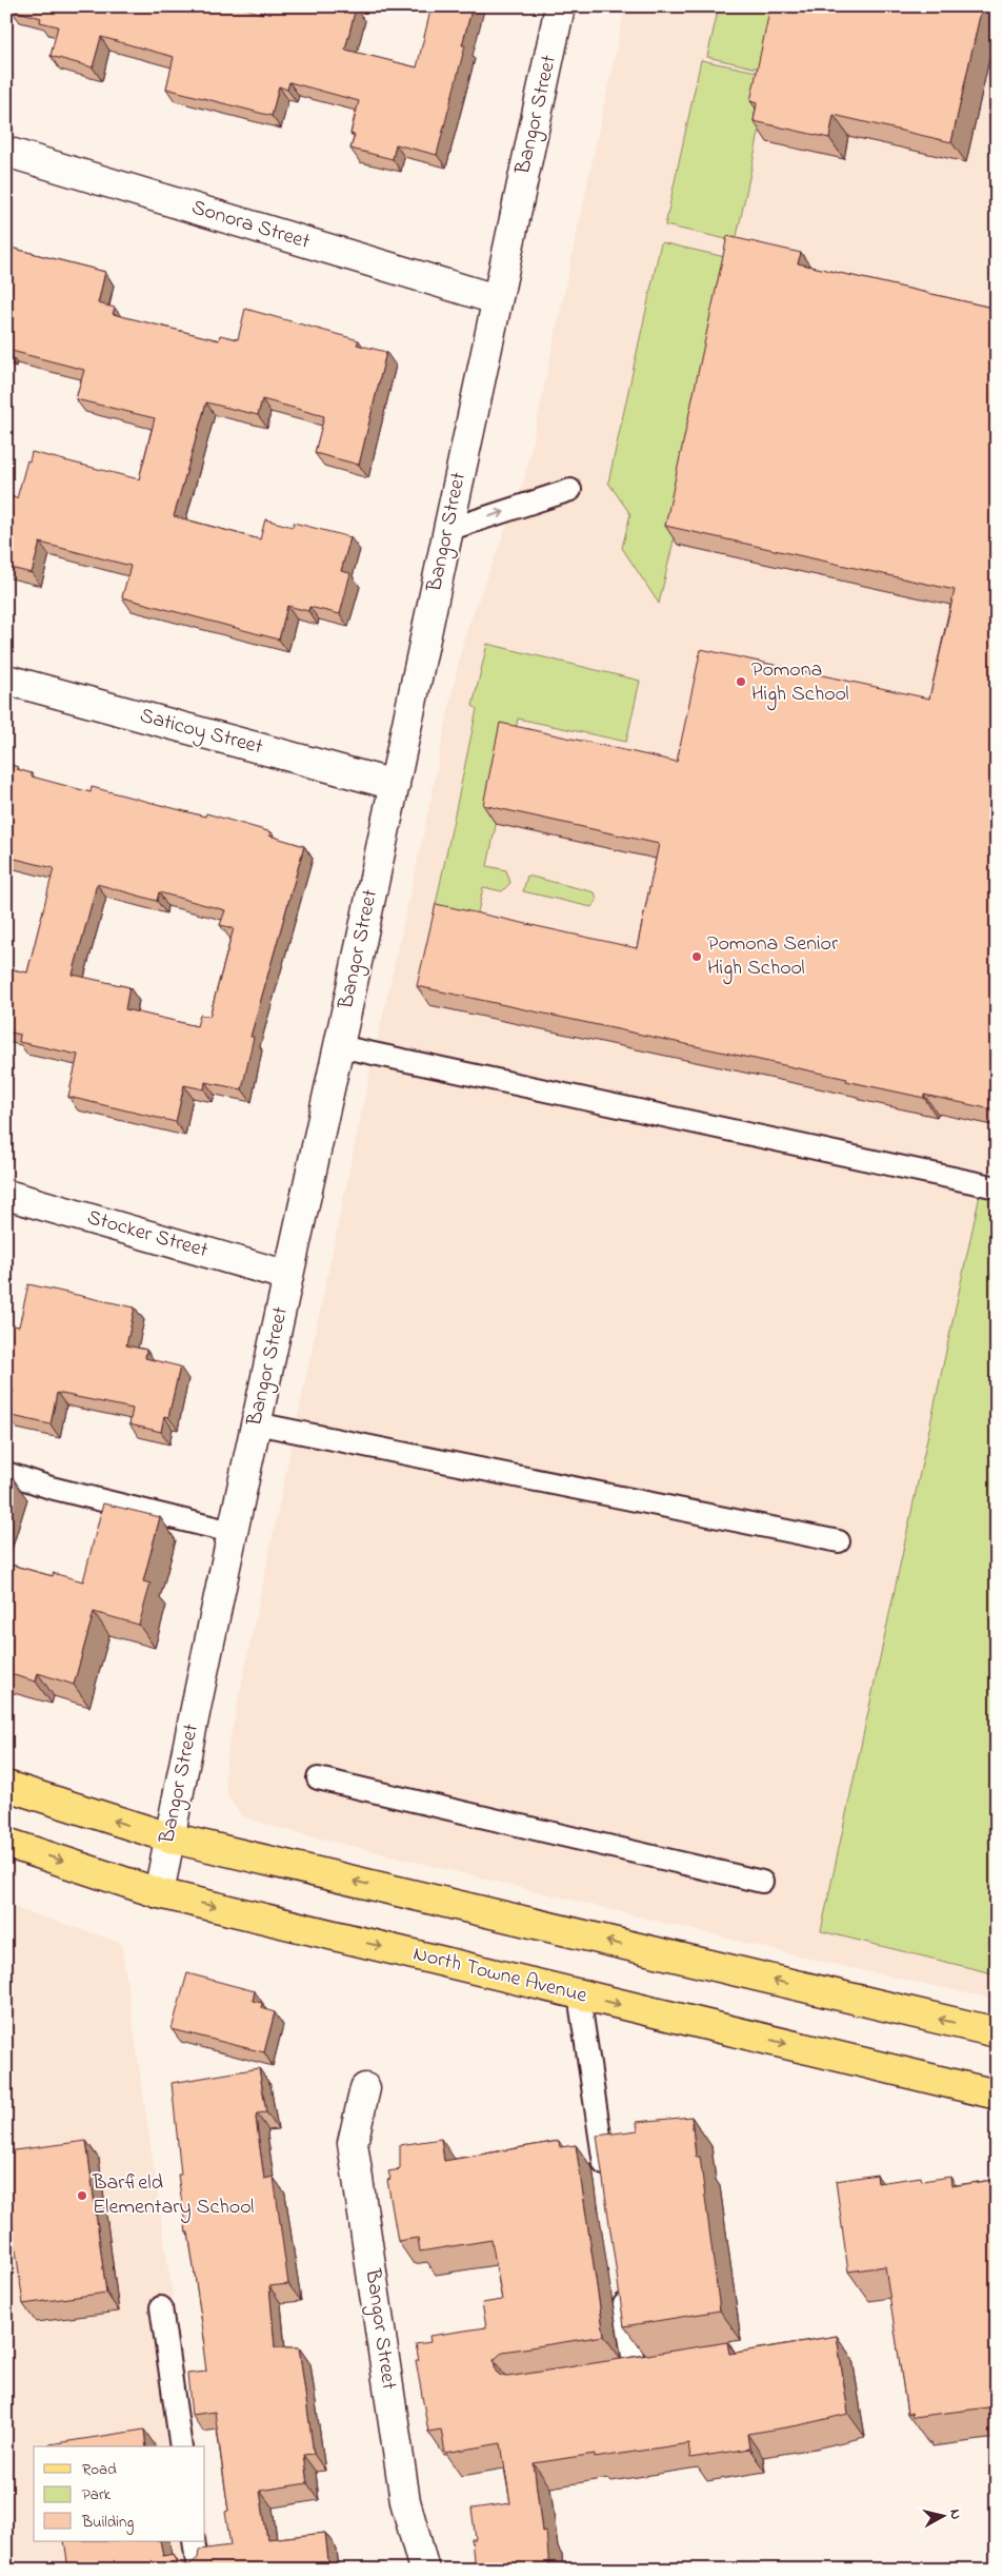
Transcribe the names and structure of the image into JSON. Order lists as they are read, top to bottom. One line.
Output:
{"streets":{"main road":["North Towne Avenue"],"street":["Bangor Street","Sonora Street","Saticoy Street","Stocker Street"]},"crossings":[["Bangor Street","Sonora Street"],["Bangor Street","Saticoy Street"],["Bangor Street","Stocker Street"],["Bangor Street","North Towne Avenue"]],"places":["Pomona High School","Pomona Senior High School","Barfield Elementary School"],"legend":["Road","Park","Building"],"north":"right"}
